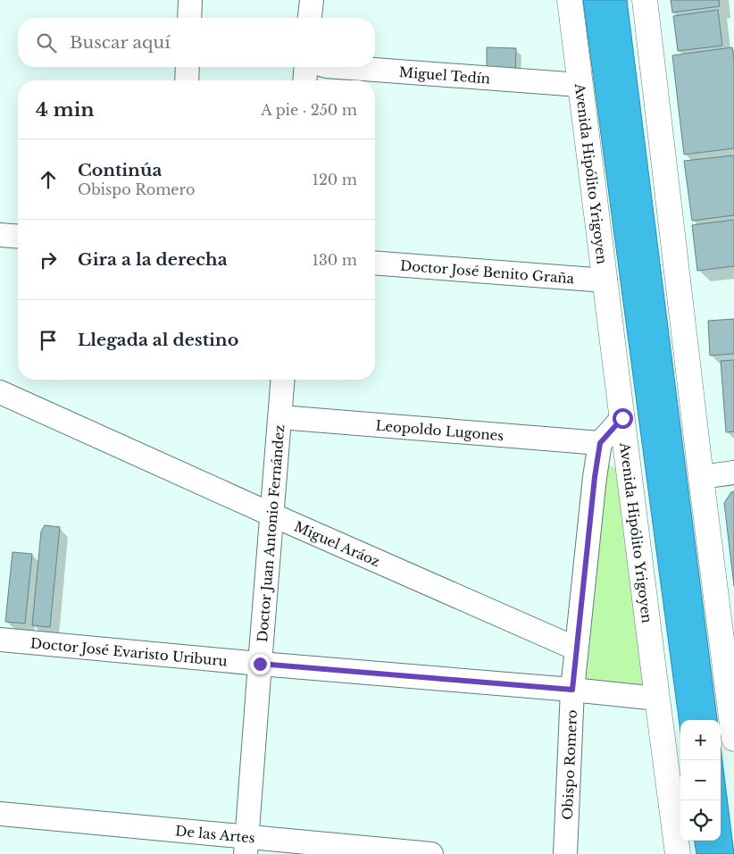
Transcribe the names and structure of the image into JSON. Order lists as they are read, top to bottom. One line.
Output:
{"streets":{"highway":["Avenida Hipólito Yrigoyen"],"street":["Miguel Tedín","Doctor José Benito Graña","Leopoldo Lugones","Doctor Juan Antonio Fernández","Miguel Aráoz","Doctor José Evaristo Uriburu","Obispo Romero","De las Artes"]},"crossings":[["Miguel Tedín","Avenida Hipólito Yrigoyen"],["Avenida Hipólito Yrigoyen","Doctor José Benito Graña"],["Avenida Hipólito Yrigoyen","Doctor José Evaristo Uriburu"],["Leopoldo Lugones","Doctor Juan Antonio Fernández"],["Leopoldo Lugones","Obispo Romero"],["Doctor Juan Antonio Fernández","Miguel Aráoz"],["Doctor Juan Antonio Fernández","Doctor José Evaristo Uriburu"],["Doctor Juan Antonio Fernández","De las Artes"],["Miguel Aráoz","Obispo Romero"],["Doctor José Evaristo Uriburu","Obispo Romero"]],"page":{"search":"Buscar aquí","heading":["4 min","A pie · 250 m"],"list":[["Continúa","Obispo Romero","120 m"],["Gira a la derecha","130 m"],"Llegada al destino"],"map_buttons":["+","−"]}}
